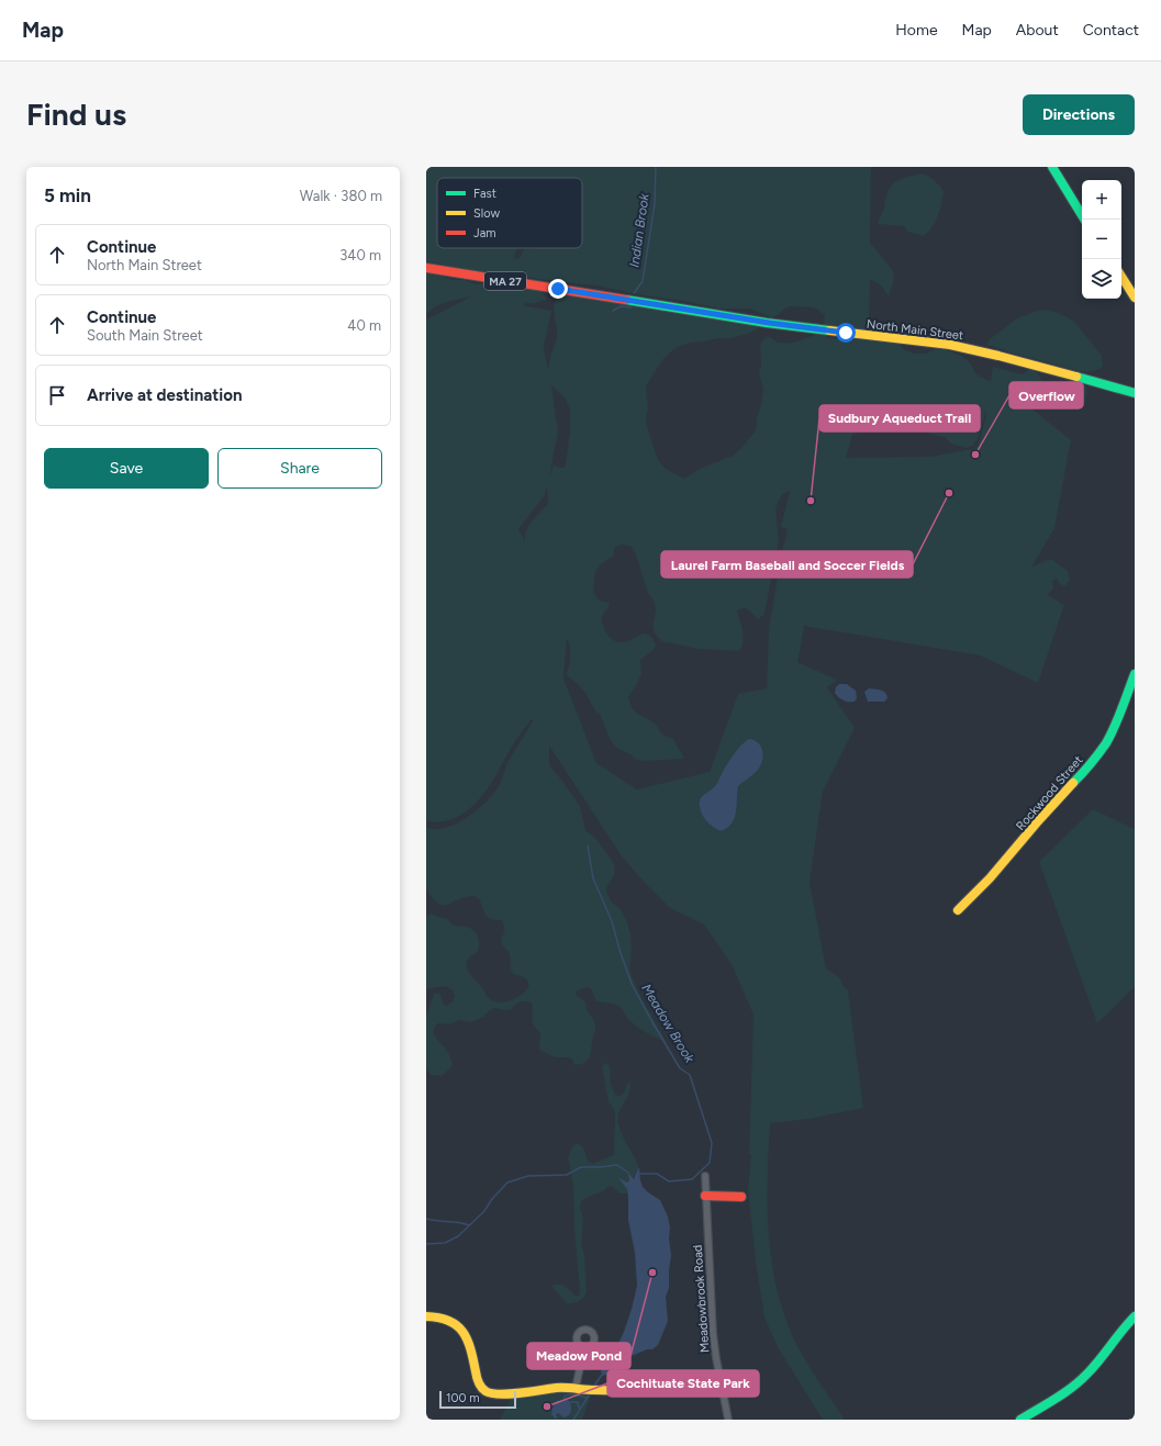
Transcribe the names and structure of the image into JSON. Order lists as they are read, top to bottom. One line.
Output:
{"streets":{"main road":["MA 27","North Main Street","Rockwood Street"],"street":["Meadowbrook Road"]},"water":["Indian Brook","Meadow Brook"],"places":["Overflow","Laurel Farm Baseball and Soccer Fields","Sudbury Aqueduct Trail","Meadow Pond","Cochituate State Park"],"legend":["Fast","Slow","Jam"],"scale_bar":"100 m","page":{"header":"Map","nav":["Home","Map","About","Contact"],"buttons":["Directions",["Save","Share"]],"title":"Find us","heading":["5 min","Walk · 380 m"],"map_buttons":["+","−"],"list":[["Continue","North Main Street","340 m"],["Continue","South Main Street","40 m"],"Arrive at destination"],"scale":"100 m"}}
